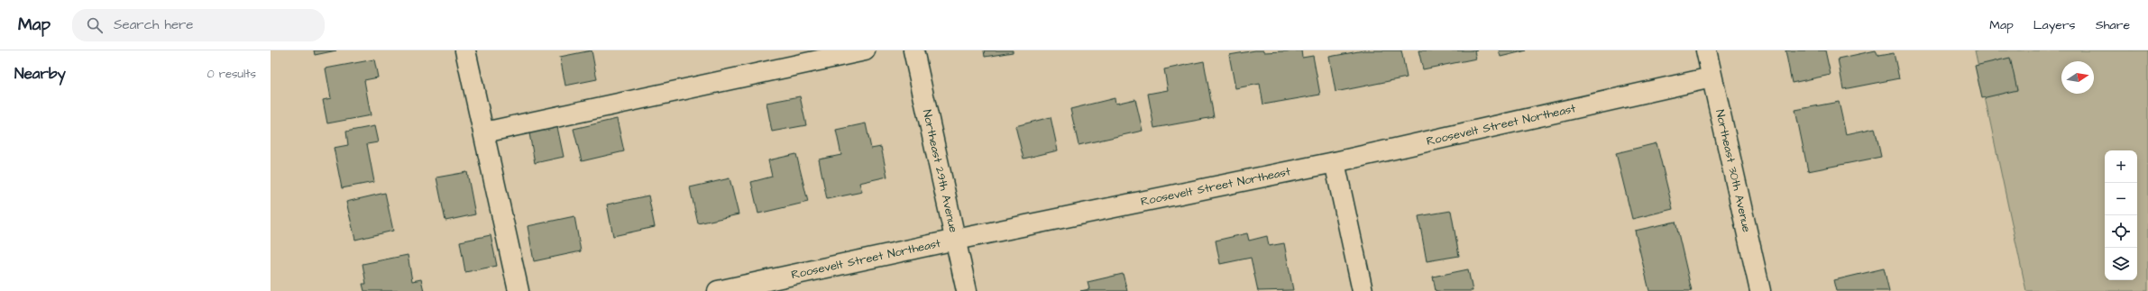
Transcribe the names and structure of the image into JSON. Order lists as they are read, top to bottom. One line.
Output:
{"streets":{"street":["Roosevelt Street Northeast","Northeast 29th Avenue","Northeast 30th Avenue"]},"crossings":[["Roosevelt Street Northeast","Northeast 29th Avenue"],["Roosevelt Street Northeast","Northeast 30th Avenue"]],"north":"right","page":{"header":"Map","search":"Search here","nav":["Map","Layers","Share"],"heading":["Nearby","0 results"],"map_buttons":["+","−"]}}
